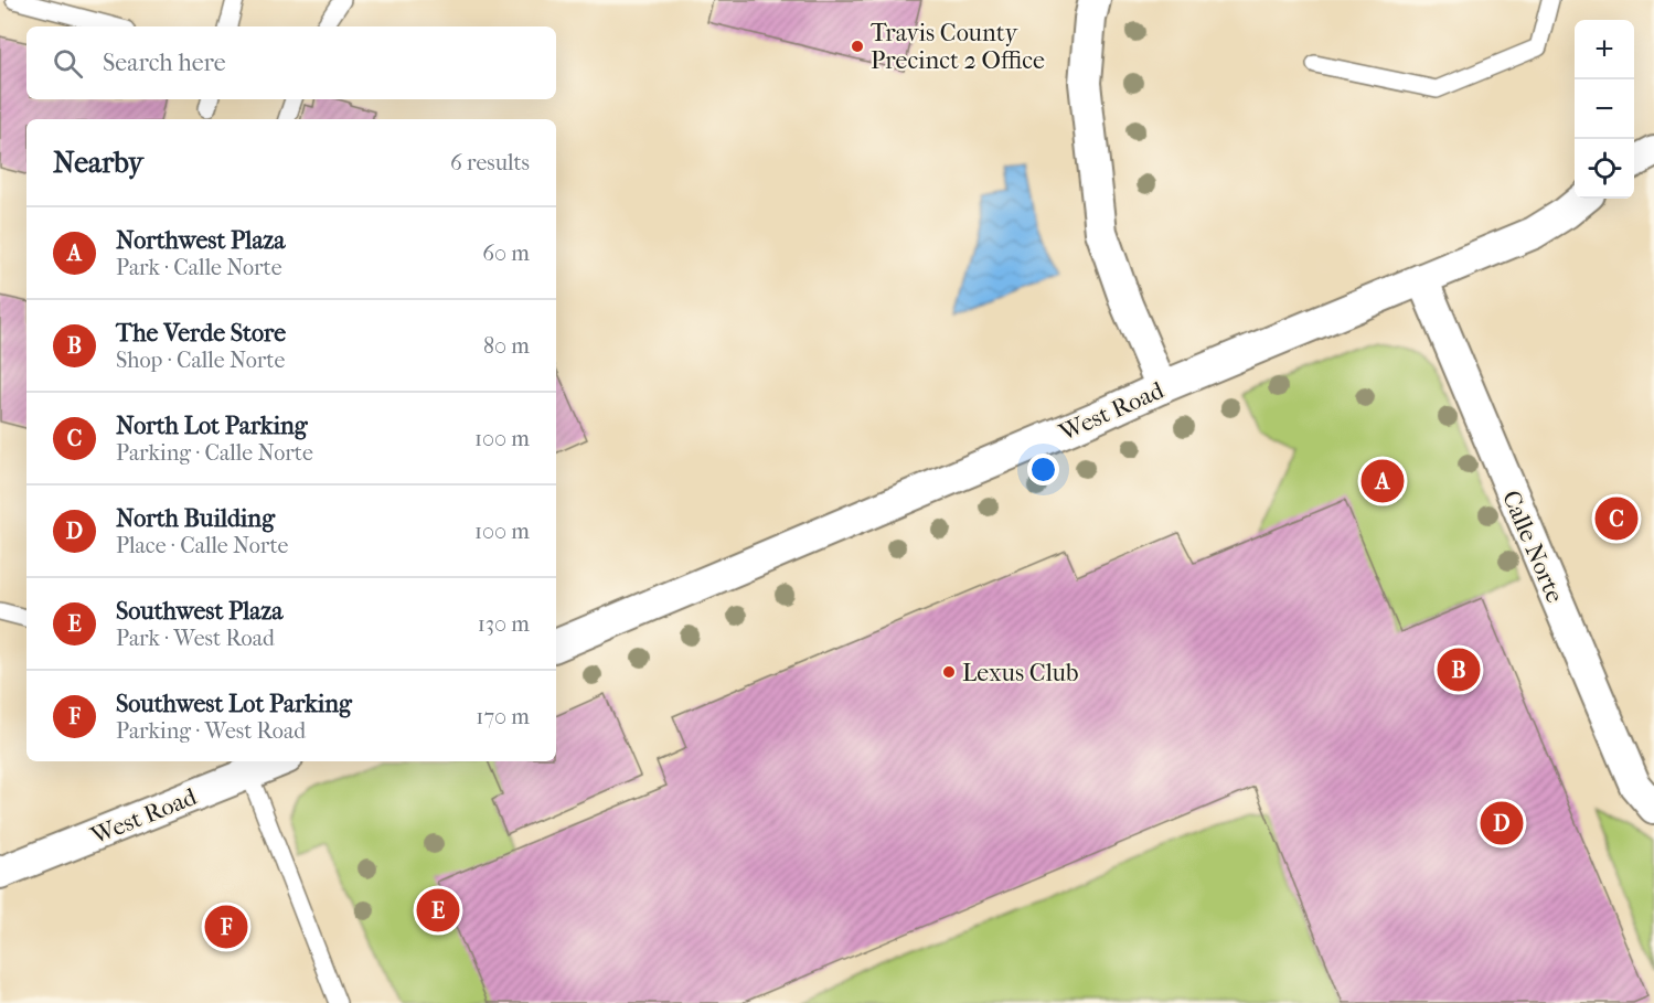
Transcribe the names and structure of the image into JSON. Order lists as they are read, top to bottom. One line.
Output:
{"streets":{"street":["West Road","Calle Norte"]},"crossings":[["West Road","Calle Norte"]],"places":["Travis County Precinct 2 Office","Lexus Club"],"page":{"map_buttons":["+","−"],"search":"Search here","heading":["Nearby","6 results"],"list":[{"mark":"A","name":"Northwest Plaza","note":"Park · Calle Norte","value":"60 m"},{"mark":"B","name":"The Verde Store","note":"Shop · Calle Norte","value":"80 m"},{"mark":"C","name":"North Lot Parking","note":"Parking · Calle Norte","value":"100 m"},{"mark":"D","name":"North Building","note":"Place · Calle Norte","value":"100 m"},{"mark":"E","name":"Southwest Plaza","note":"Park · West Road","value":"130 m"},{"mark":"F","name":"Southwest Lot Parking","note":"Parking · West Road","value":"170 m"}],"pins":["A","C","B","D","E","F"]}}
